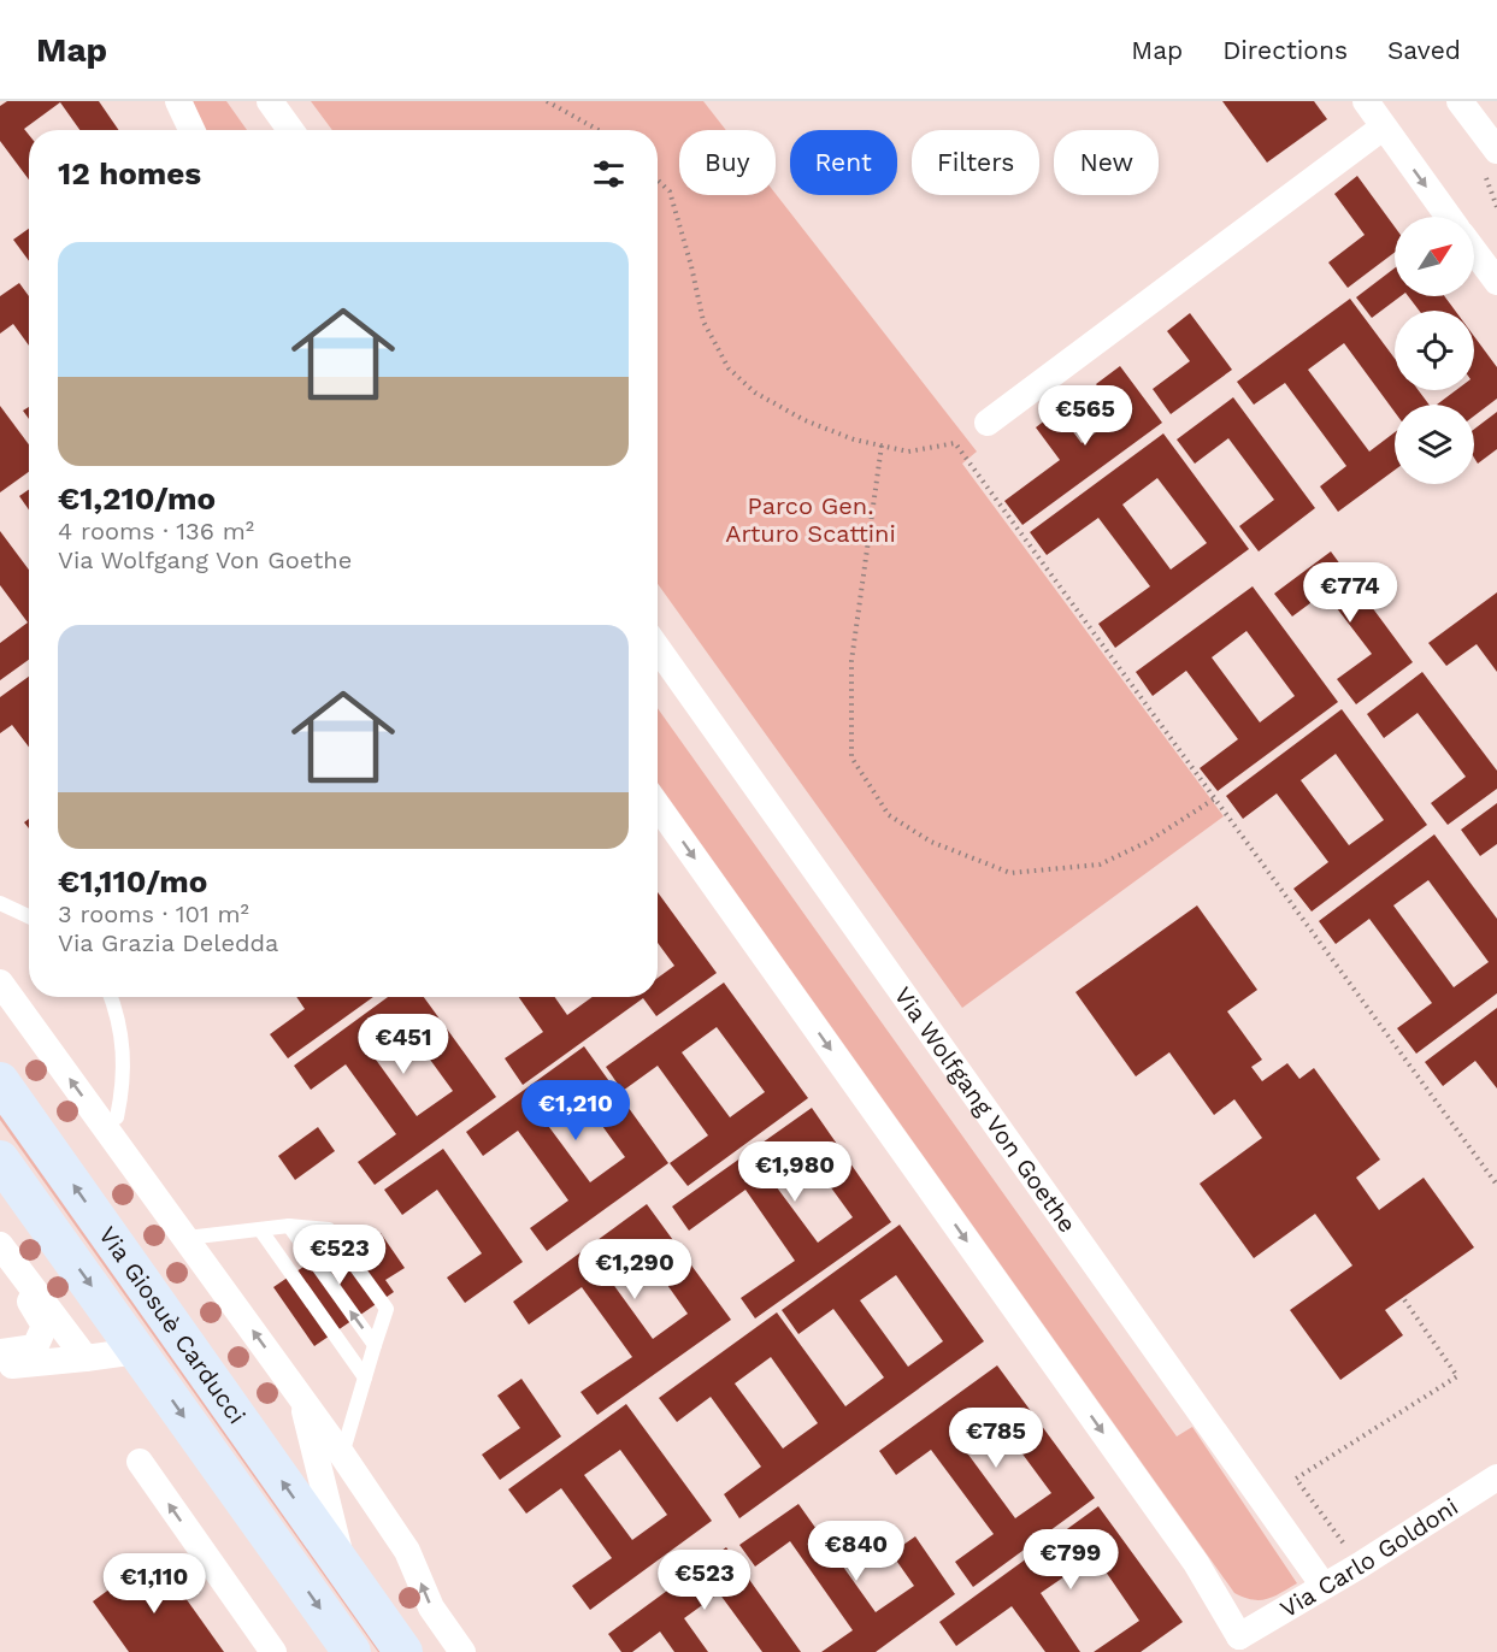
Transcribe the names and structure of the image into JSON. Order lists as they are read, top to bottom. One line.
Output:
{"streets":{"main road":["Via Giosuè Carducci"],"street":["Via Wolfgang Von Goethe","Via Carlo Goldoni"]},"crossings":[["Via Wolfgang Von Goethe","Via Carlo Goldoni"]],"parks":["Parco Gen. Arturo Scattini"],"north":"top right","page":{"header":"Map","nav":["Map","Directions","Saved"],"chip":["Buy","Rent","Filters","New"],"heading":"12 homes","list":[{"name":"€1,210/mo","note":"4 rooms · 136 m² · Via Wolfgang Von Goethe"},{"name":"€1,110/mo","note":"3 rooms · 101 m² · Via Grazia Deledda"}],"price":["€565","€774","€451","€1,210","€1,980","€523","€1,290","€785","€840","€799","€523","€1,110"]}}
